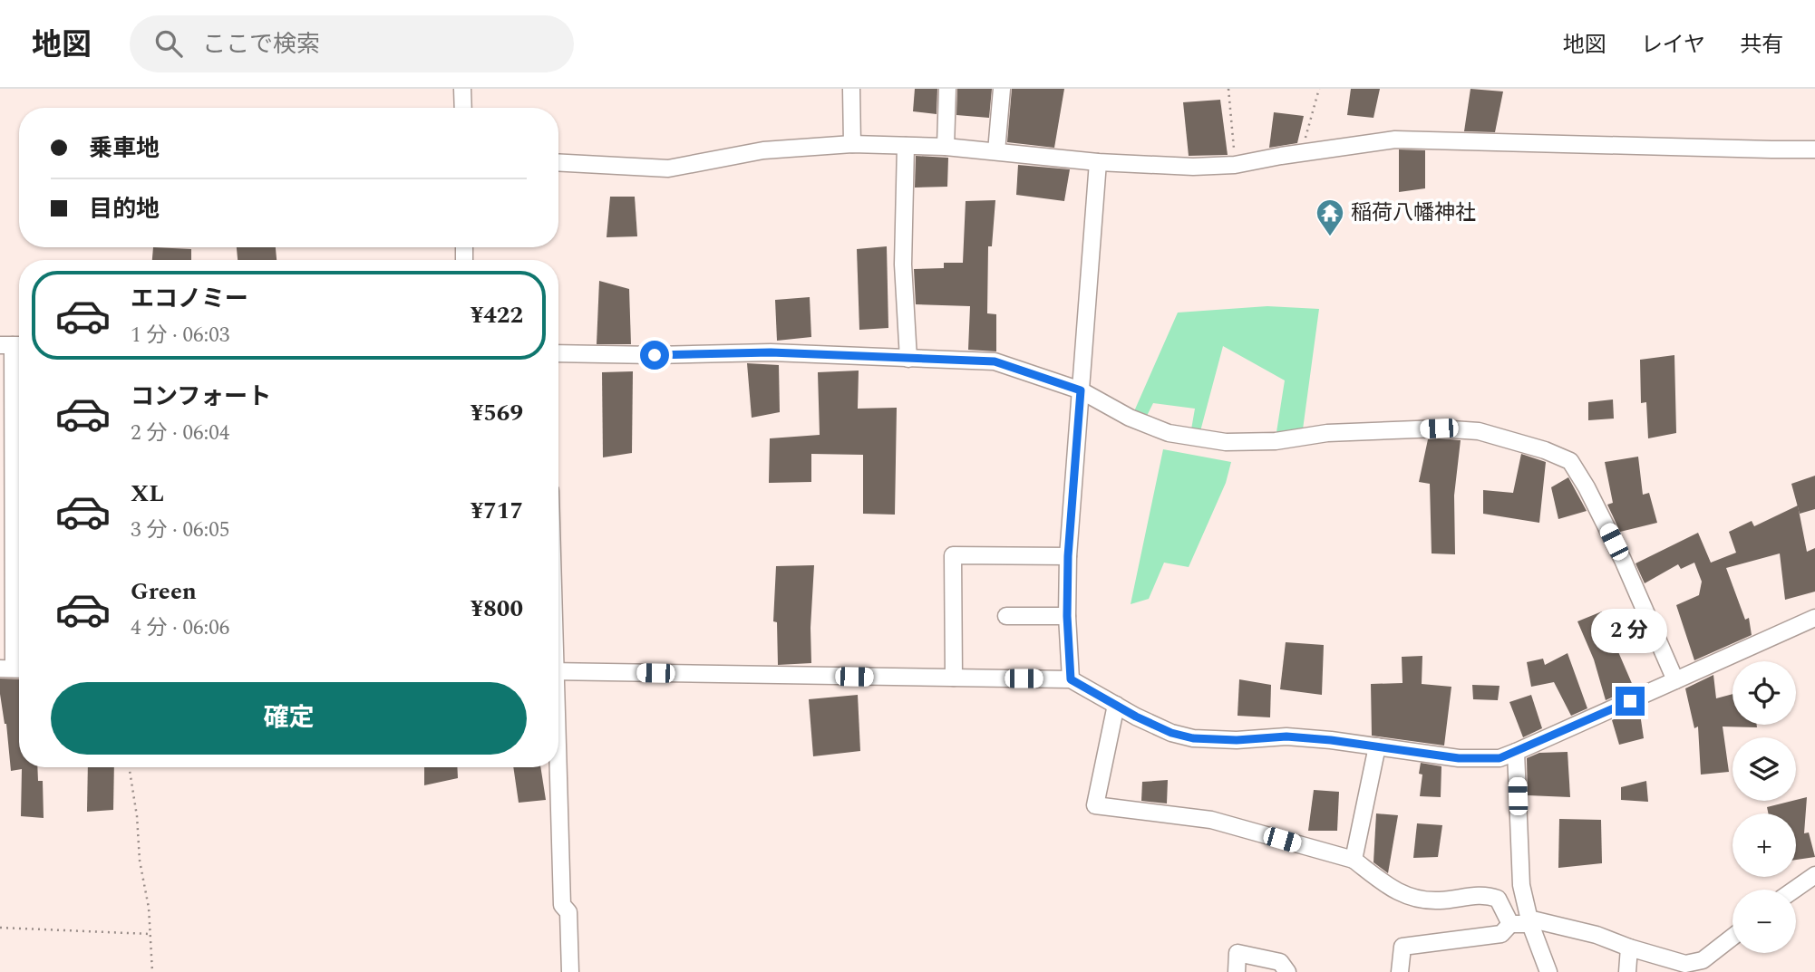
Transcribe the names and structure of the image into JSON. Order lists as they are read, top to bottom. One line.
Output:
{"places":{"temple":["稲荷八幡神社"]},"page":{"header":"地図","search":"ここで検索","nav":["地図","レイヤ","共有"],"banner":["乗車地","目的地"],"list":[{"name":"エコノミー","note":"1 分 · 06:03","value":"¥422"},{"name":"コンフォート","note":"2 分 · 06:04","value":"¥569"},{"name":"XL","note":"3 分 · 06:05","value":"¥717"},{"name":"Green","note":"4 分 · 06:06","value":"¥800"}],"bubble":"2 分","map_buttons":["+","−"],"buttons":"確定"}}
